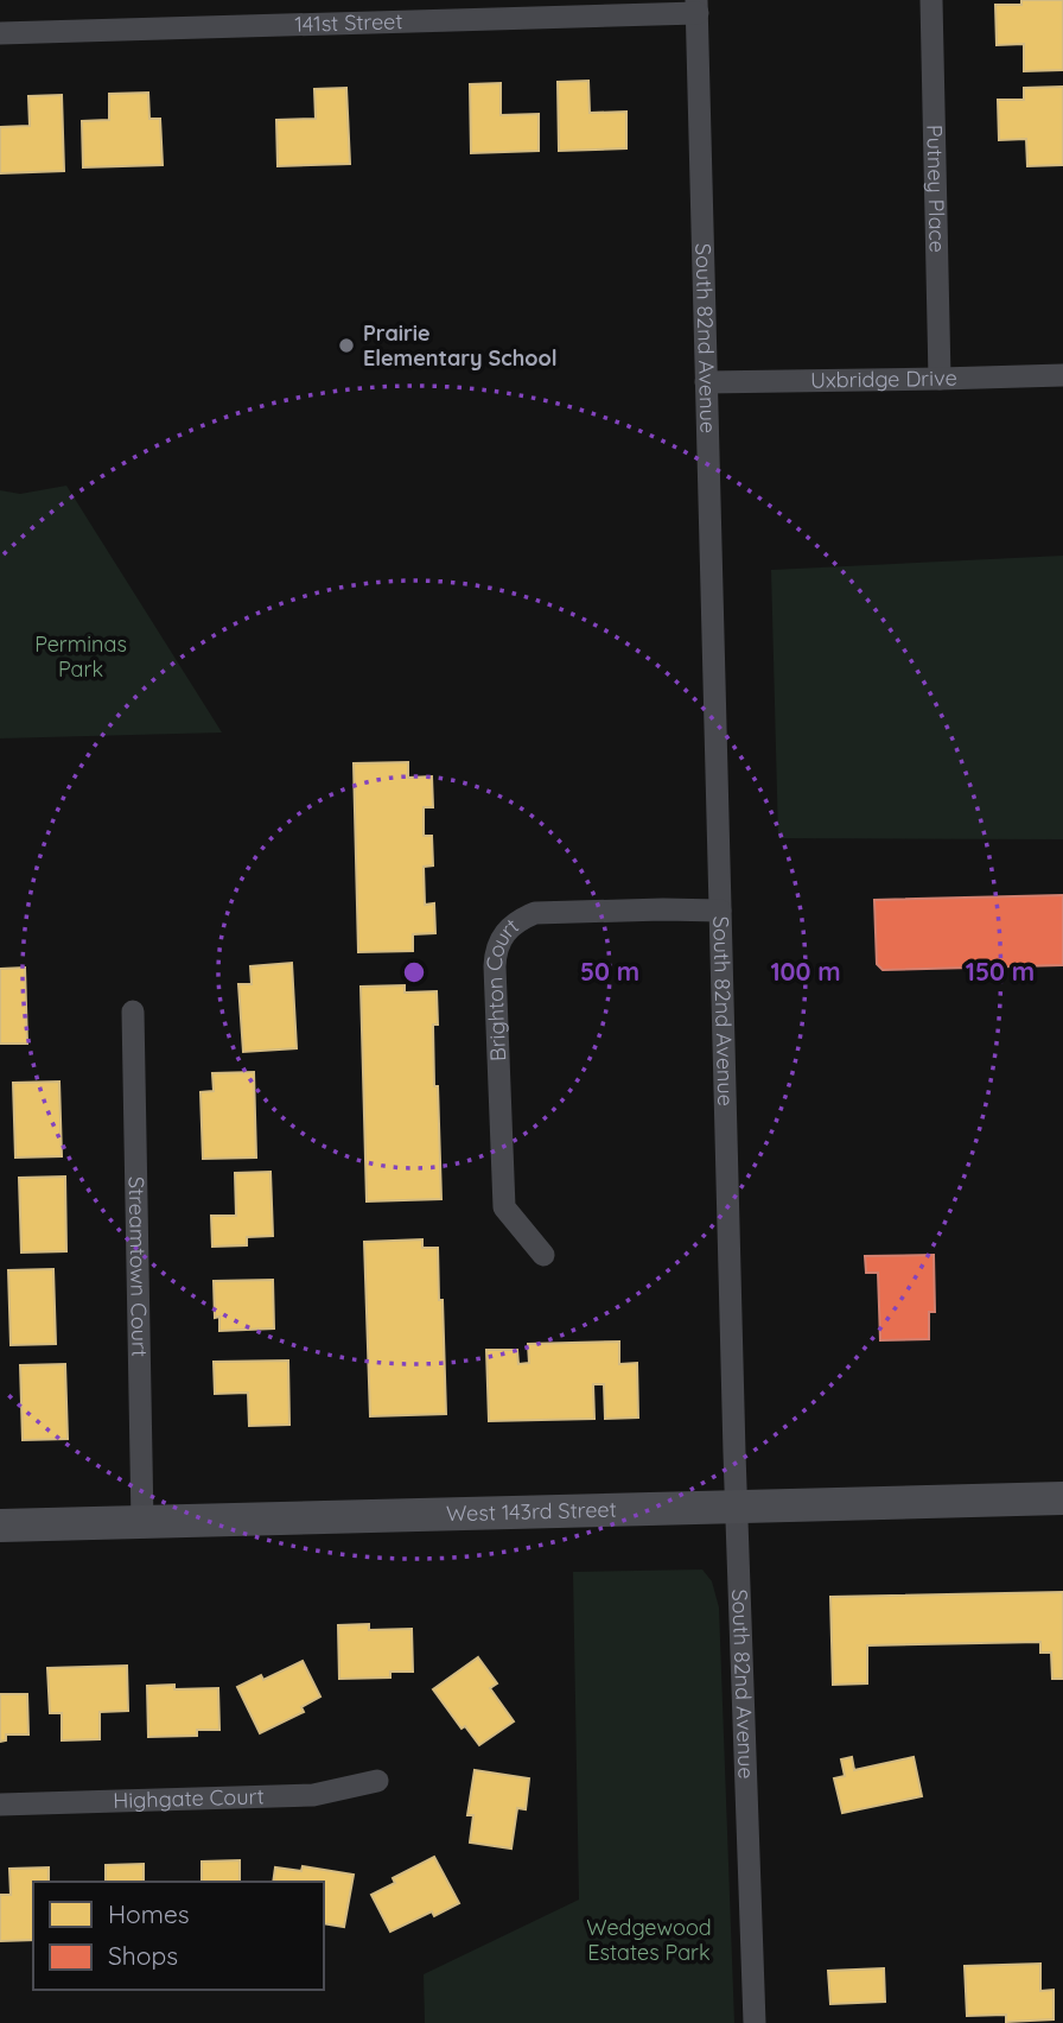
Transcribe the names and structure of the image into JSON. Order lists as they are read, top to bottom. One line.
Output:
{"streets":{"main road":["West 143rd Street"],"street":["141st Street","Putney Place","South 82nd Avenue","Uxbridge Drive","Brighton Court","Streamtown Court","Highgate Court"]},"crossings":[["141st Street","South 82nd Avenue"],["Putney Place","Uxbridge Drive"],["South 82nd Avenue","Uxbridge Drive"],["South 82nd Avenue","Brighton Court"],["South 82nd Avenue","West 143rd Street"],["Streamtown Court","West 143rd Street"]],"parks":["Perminas Park","Wedgewood Estates Park"],"places":["Prairie Elementary School"],"legend":["Homes","Shops"],"rings":["50 m","100 m","150 m"]}
